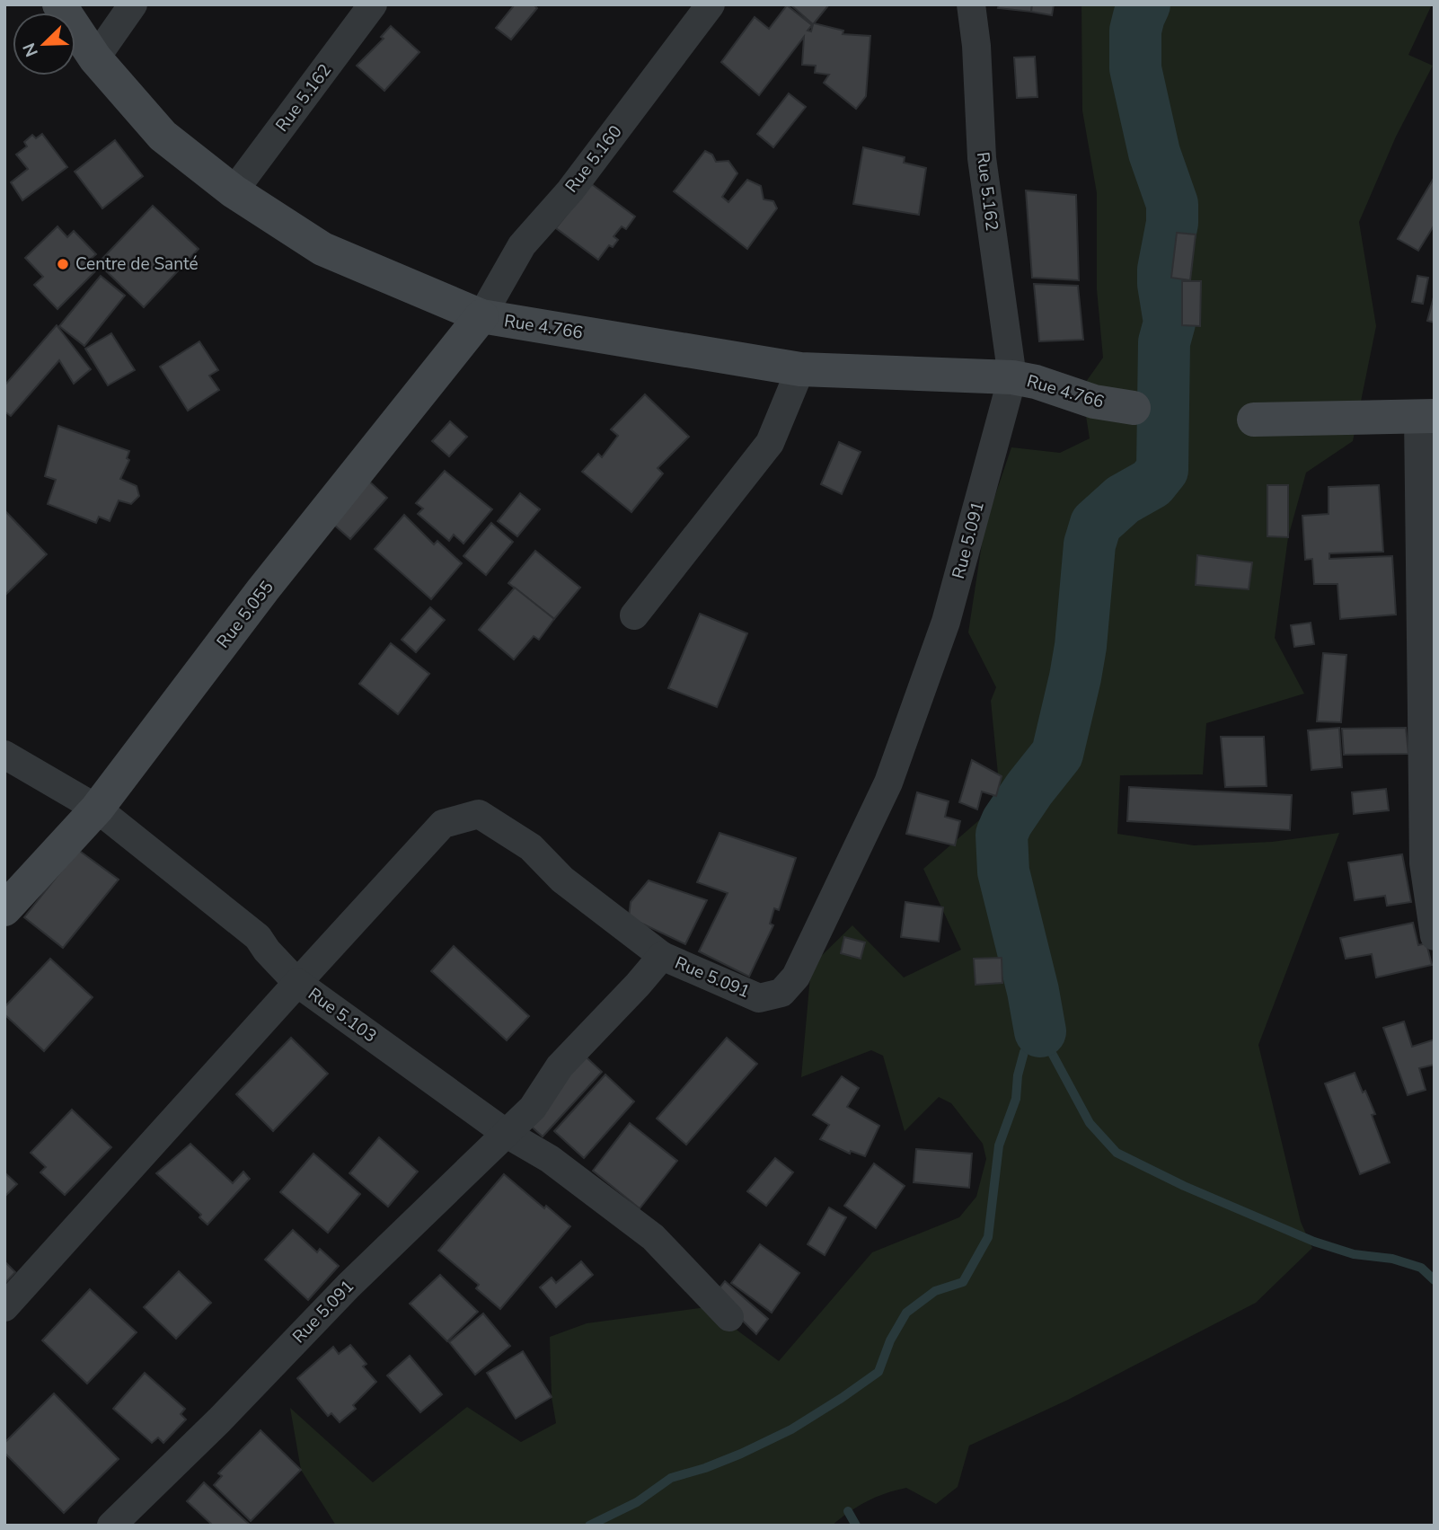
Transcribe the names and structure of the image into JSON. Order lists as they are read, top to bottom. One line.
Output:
{"streets":{"street":["Rue 5.162","Rue 5.160","Rue 4.766","Rue 5.091","Rue 5.055","Rue 5.103"]},"crossings":[["Rue 5.162","Rue 4.766"],["Rue 5.162","Rue 5.091"],["Rue 5.160","Rue 4.766"],["Rue 5.160","Rue 5.055"],["Rue 4.766","Rue 5.091"],["Rue 4.766","Rue 5.055"],["Rue 5.091","Rue 5.103"]],"places":["Centre de Santé"],"north":"bottom left"}
